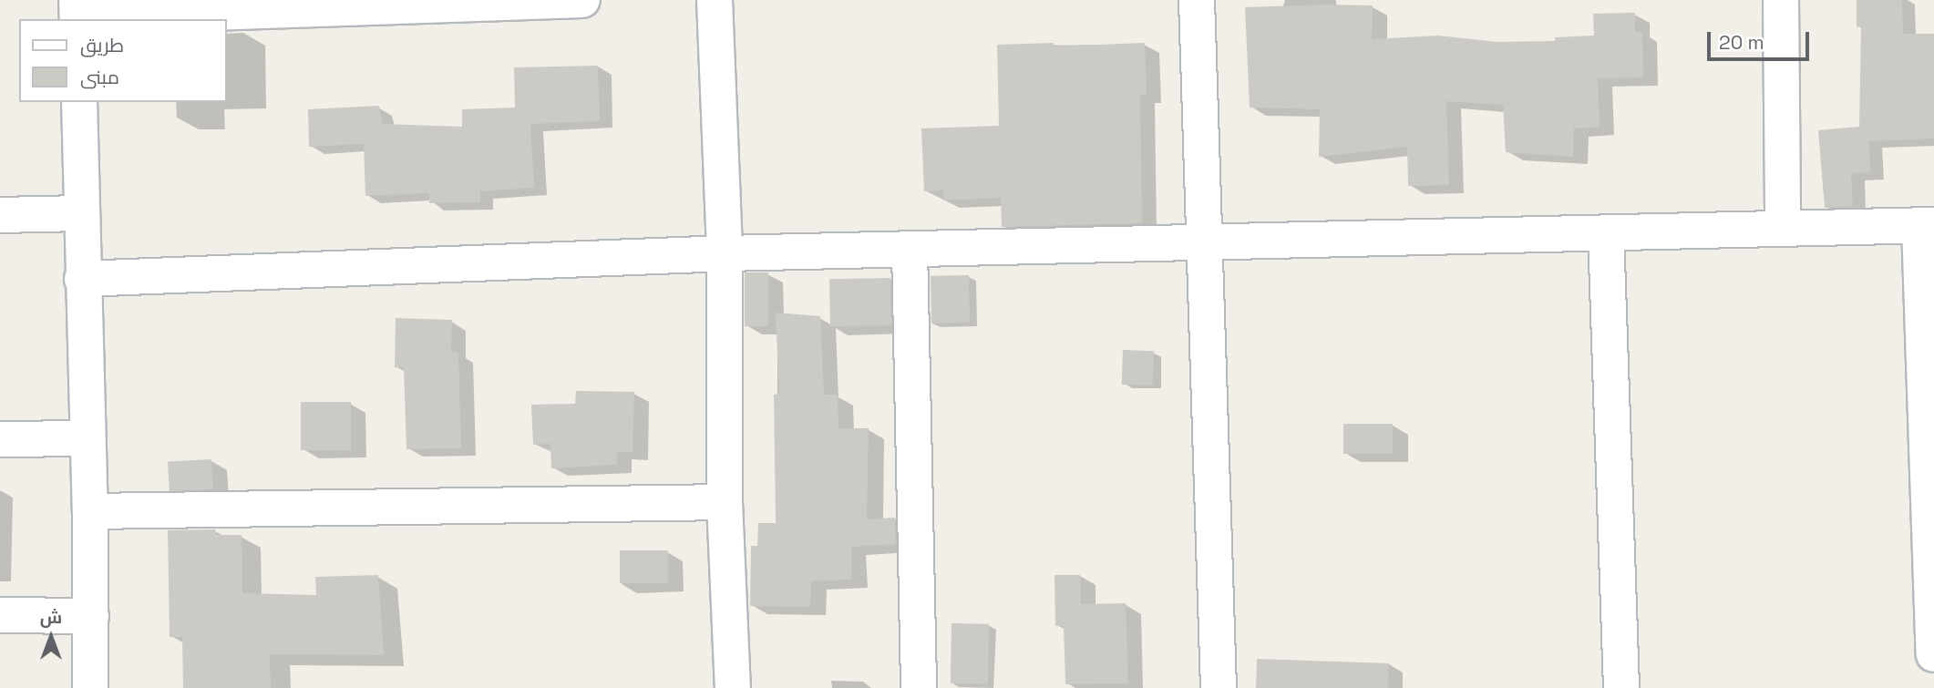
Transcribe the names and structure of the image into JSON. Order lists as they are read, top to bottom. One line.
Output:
{"legend":["طريق","مبنى"],"scale_bar":"20 m","north":"top"}
